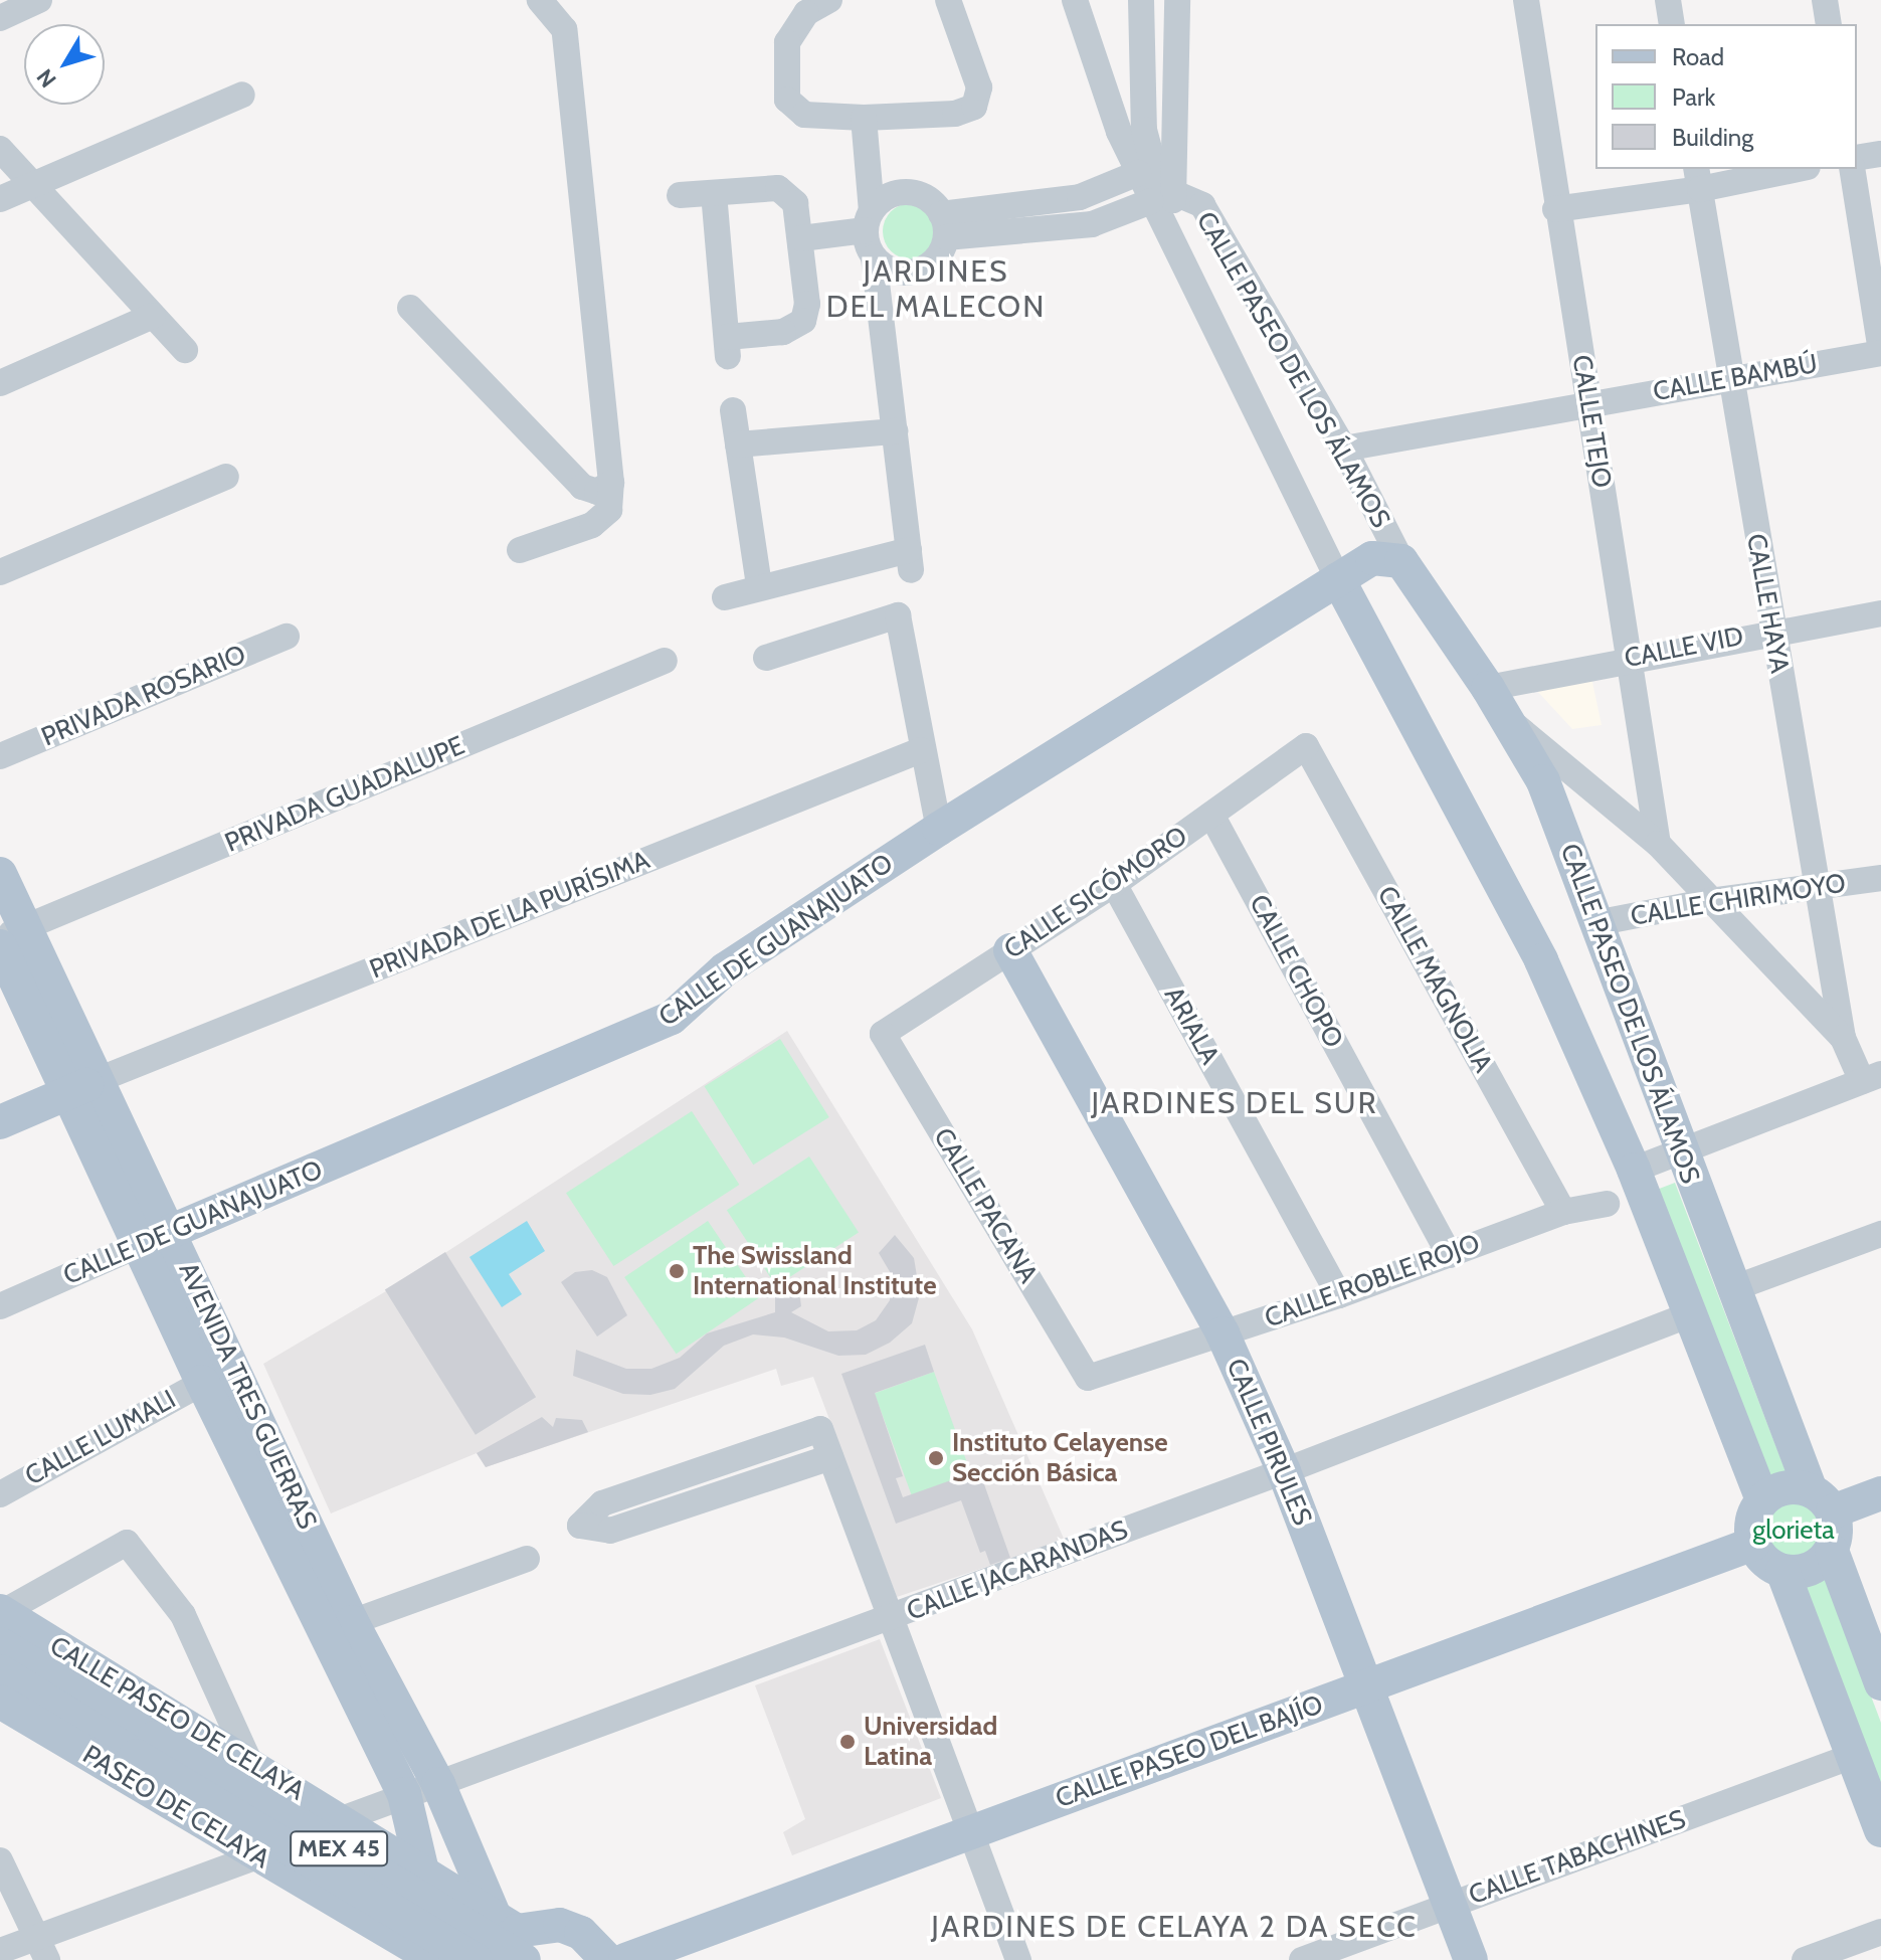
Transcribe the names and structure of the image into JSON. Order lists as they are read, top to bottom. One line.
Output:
{"streets":{"main road":["CALLE PASEO DE LOS ÁLAMOS","CALLE DE GUANAJUATO","AVENIDA TRES GUERRAS","CALLE PIRULES","CALLE PASEO DE CELAYA","CALLE PASEO DEL BAJÍO","PASEO DE CELAYA","MEX 45"],"street":["CALLE BAMBÚ","CALLE TEJO","CALLE HAYA","CALLE VID","PRIVADA ROSARIO","PRIVADA GUADALUPE","CALLE SICÓMORO","CALLE CHIRIMOYO","PRIVADA DE LA PURÍSIMA","CALLE CHOPO","CALLE MAGNOLIA","ARIALA","CALLE PACANA","CALLE ROBLE ROJO","CALLE LUMALI","CALLE JACARANDAS","CALLE TABACHINES"]},"crossings":[["CALLE PASEO DE LOS ÁLAMOS","CALLE BAMBÚ"],["CALLE PASEO DE LOS ÁLAMOS","CALLE VID"],["CALLE PASEO DE LOS ÁLAMOS","CALLE CHIRIMOYO"],["CALLE PASEO DE LOS ÁLAMOS","CALLE DE GUANAJUATO"],["CALLE PASEO DE LOS ÁLAMOS","CALLE JACARANDAS"],["CALLE PASEO DE LOS ÁLAMOS","CALLE PASEO DEL BAJÍO"],["CALLE BAMBÚ","CALLE TEJO"],["CALLE BAMBÚ","CALLE HAYA"],["CALLE TEJO","CALLE VID"],["CALLE HAYA","CALLE VID"],["CALLE HAYA","CALLE CHIRIMOYO"],["PRIVADA GUADALUPE","AVENIDA TRES GUERRAS"],["CALLE SICÓMORO","CALLE CHOPO"],["CALLE SICÓMORO","CALLE MAGNOLIA"],["CALLE SICÓMORO","ARIALA"],["CALLE SICÓMORO","CALLE PACANA"],["CALLE SICÓMORO","CALLE PIRULES"],["PRIVADA DE LA PURÍSIMA","AVENIDA TRES GUERRAS"],["CALLE DE GUANAJUATO","AVENIDA TRES GUERRAS"],["CALLE CHOPO","CALLE ROBLE ROJO"],["CALLE MAGNOLIA","CALLE ROBLE ROJO"],["ARIALA","CALLE ROBLE ROJO"],["CALLE PACANA","CALLE ROBLE ROJO"],["CALLE ROBLE ROJO","CALLE PIRULES"],["AVENIDA TRES GUERRAS","CALLE LUMALI"],["AVENIDA TRES GUERRAS","CALLE JACARANDAS"],["AVENIDA TRES GUERRAS","CALLE PASEO DE CELAYA"],["AVENIDA TRES GUERRAS","MEX 45"],["CALLE PIRULES","CALLE JACARANDAS"],["CALLE PIRULES","CALLE PASEO DEL BAJÍO"],["CALLE PIRULES","CALLE TABACHINES"],["CALLE JACARANDAS","CALLE PASEO DE CELAYA"],["CALLE PASEO DE CELAYA","MEX 45"]],"districts":["JARDINES DEL MALECON","JARDINES DEL SUR","JARDINES DE CELAYA 2 DA SECC"],"parks":["glorieta"],"places":["The Swissland International Institute","Instituto Celayense Sección Básica","Universidad Latina"],"legend":["Road","Park","Building"],"north":"bottom left"}
